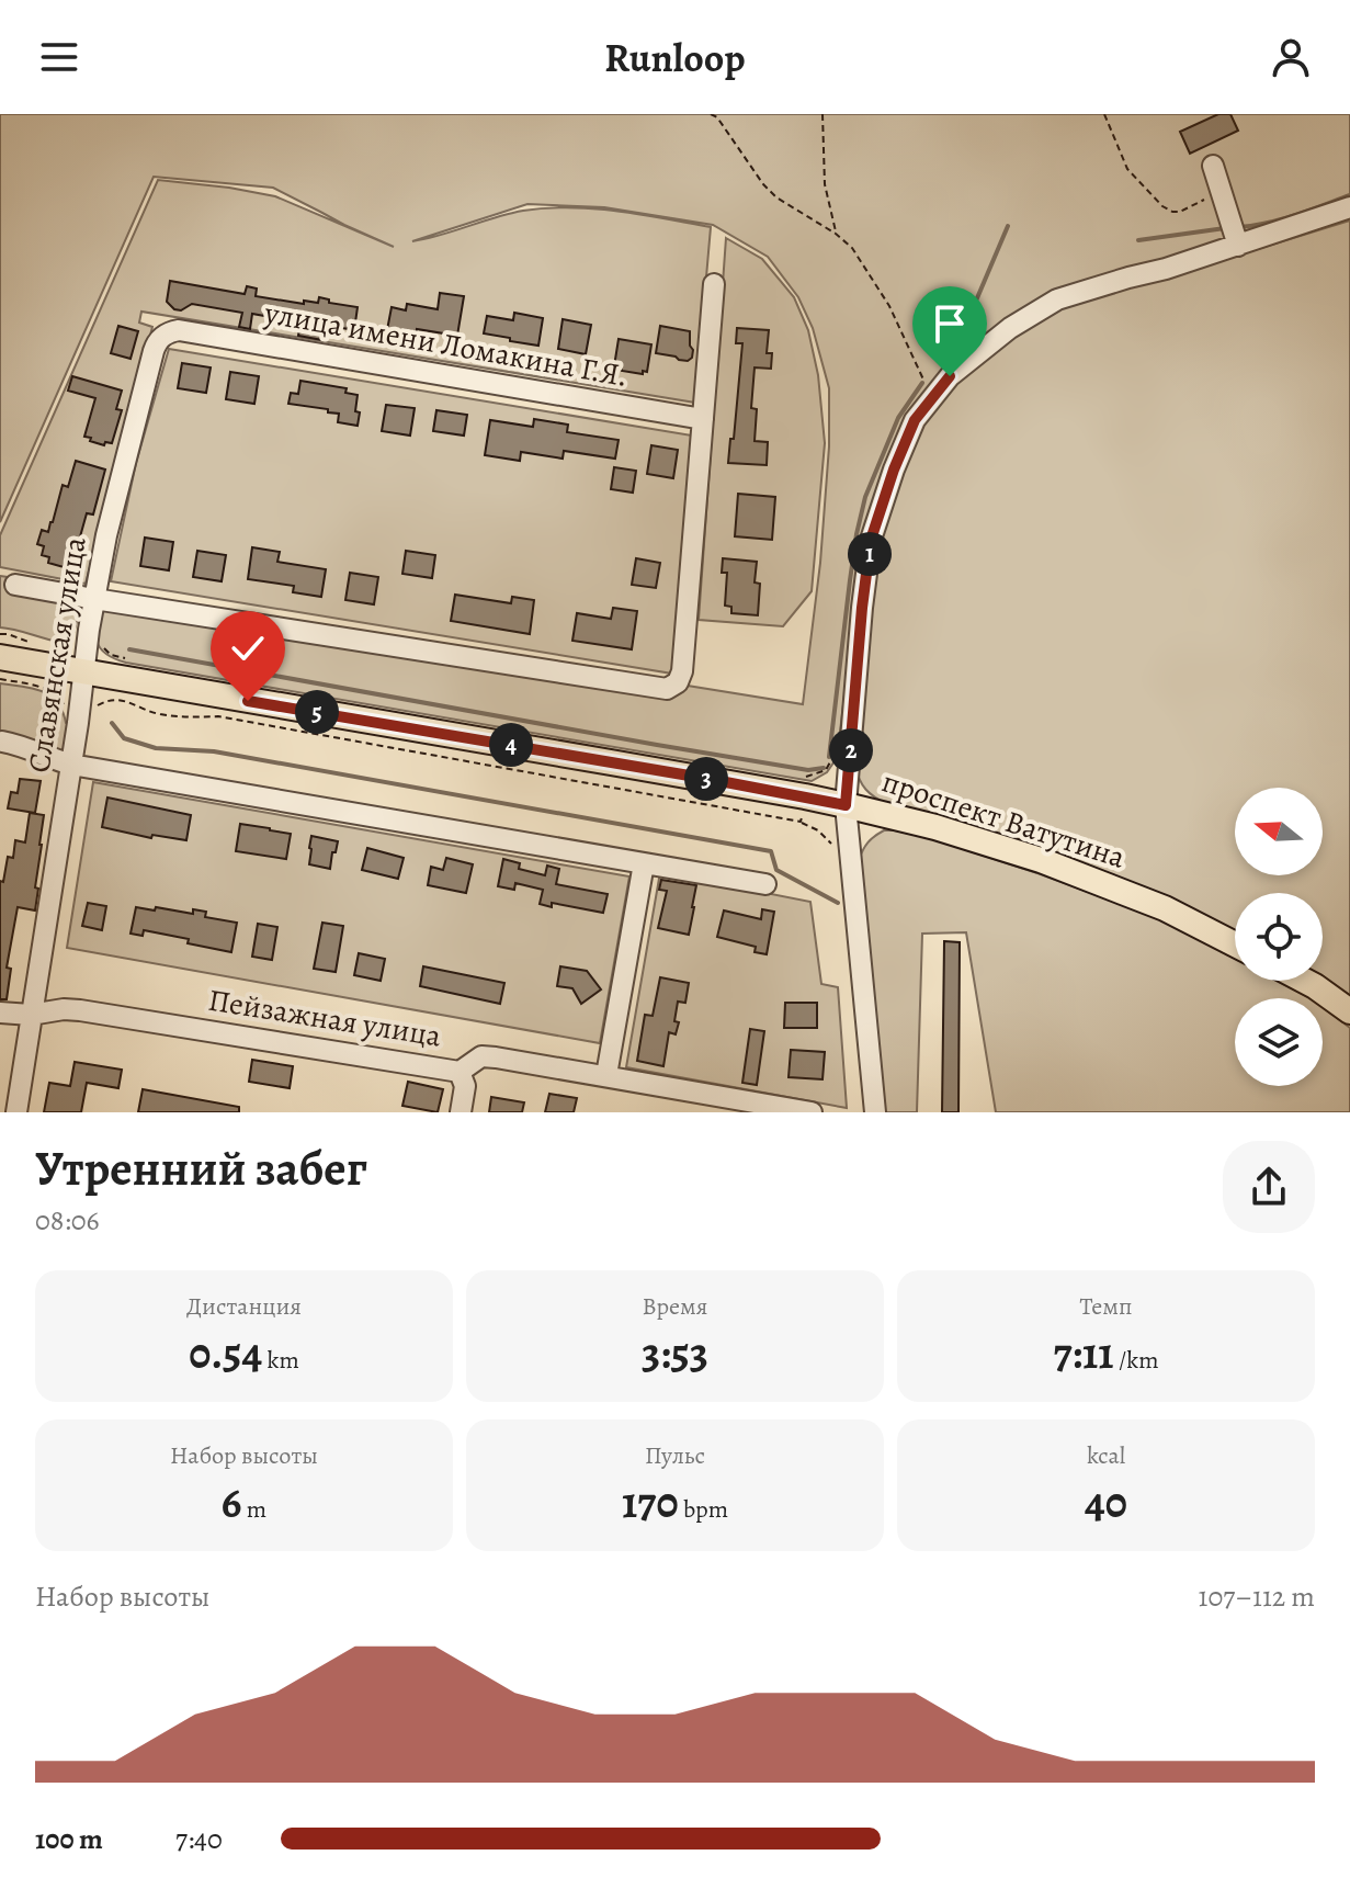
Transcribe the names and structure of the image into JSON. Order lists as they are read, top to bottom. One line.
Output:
{"streets":{"main road":["проспект Ватутина"],"street":["улица имени Ломакина Г.Я.","Славянская улица","Пейзажная улица"]},"crossings":[["улица имени Ломакина Г.Я.","Славянская улица"],["Славянская улица","проспект Ватутина"],["Славянская улица","Пейзажная улица"]],"north":"left","page":{"header":"Runloop","pins":["1","5","4","2","3"],"heading":["Утренний забег","08:06"],"stats":[["Дистанция","0.54 km"],["Время","3:53"],["Темп","7:11 /km"],["Набор высоты","6 m"],["Пульс","170 bpm"],["kcal","40"]],"chart":["Набор высоты","107–112 m"],"list":[{"name":"100 m","note":"7:40"}]}}
